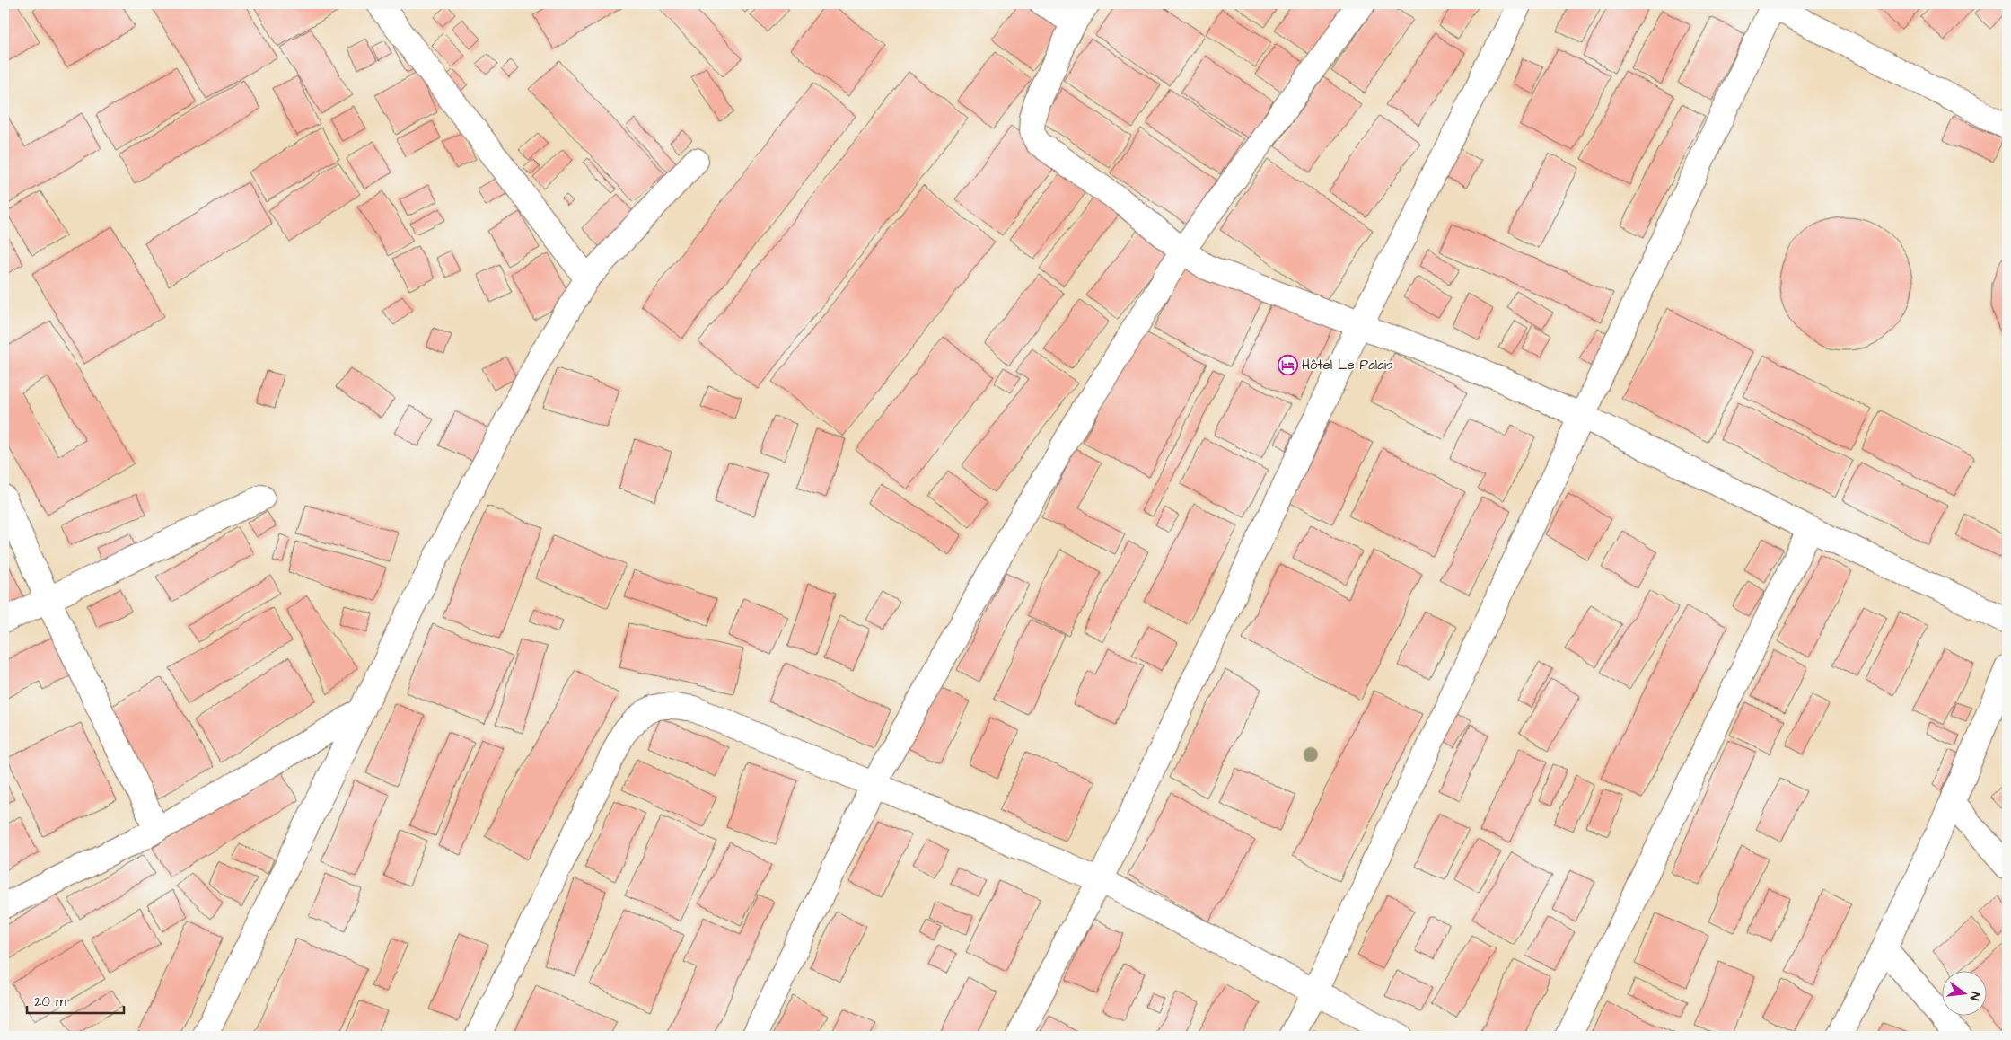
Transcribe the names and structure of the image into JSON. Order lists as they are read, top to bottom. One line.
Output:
{"places":{"hotel":["Hôtel Le Palais"]},"scale_bar":"20 m","north":"right"}
